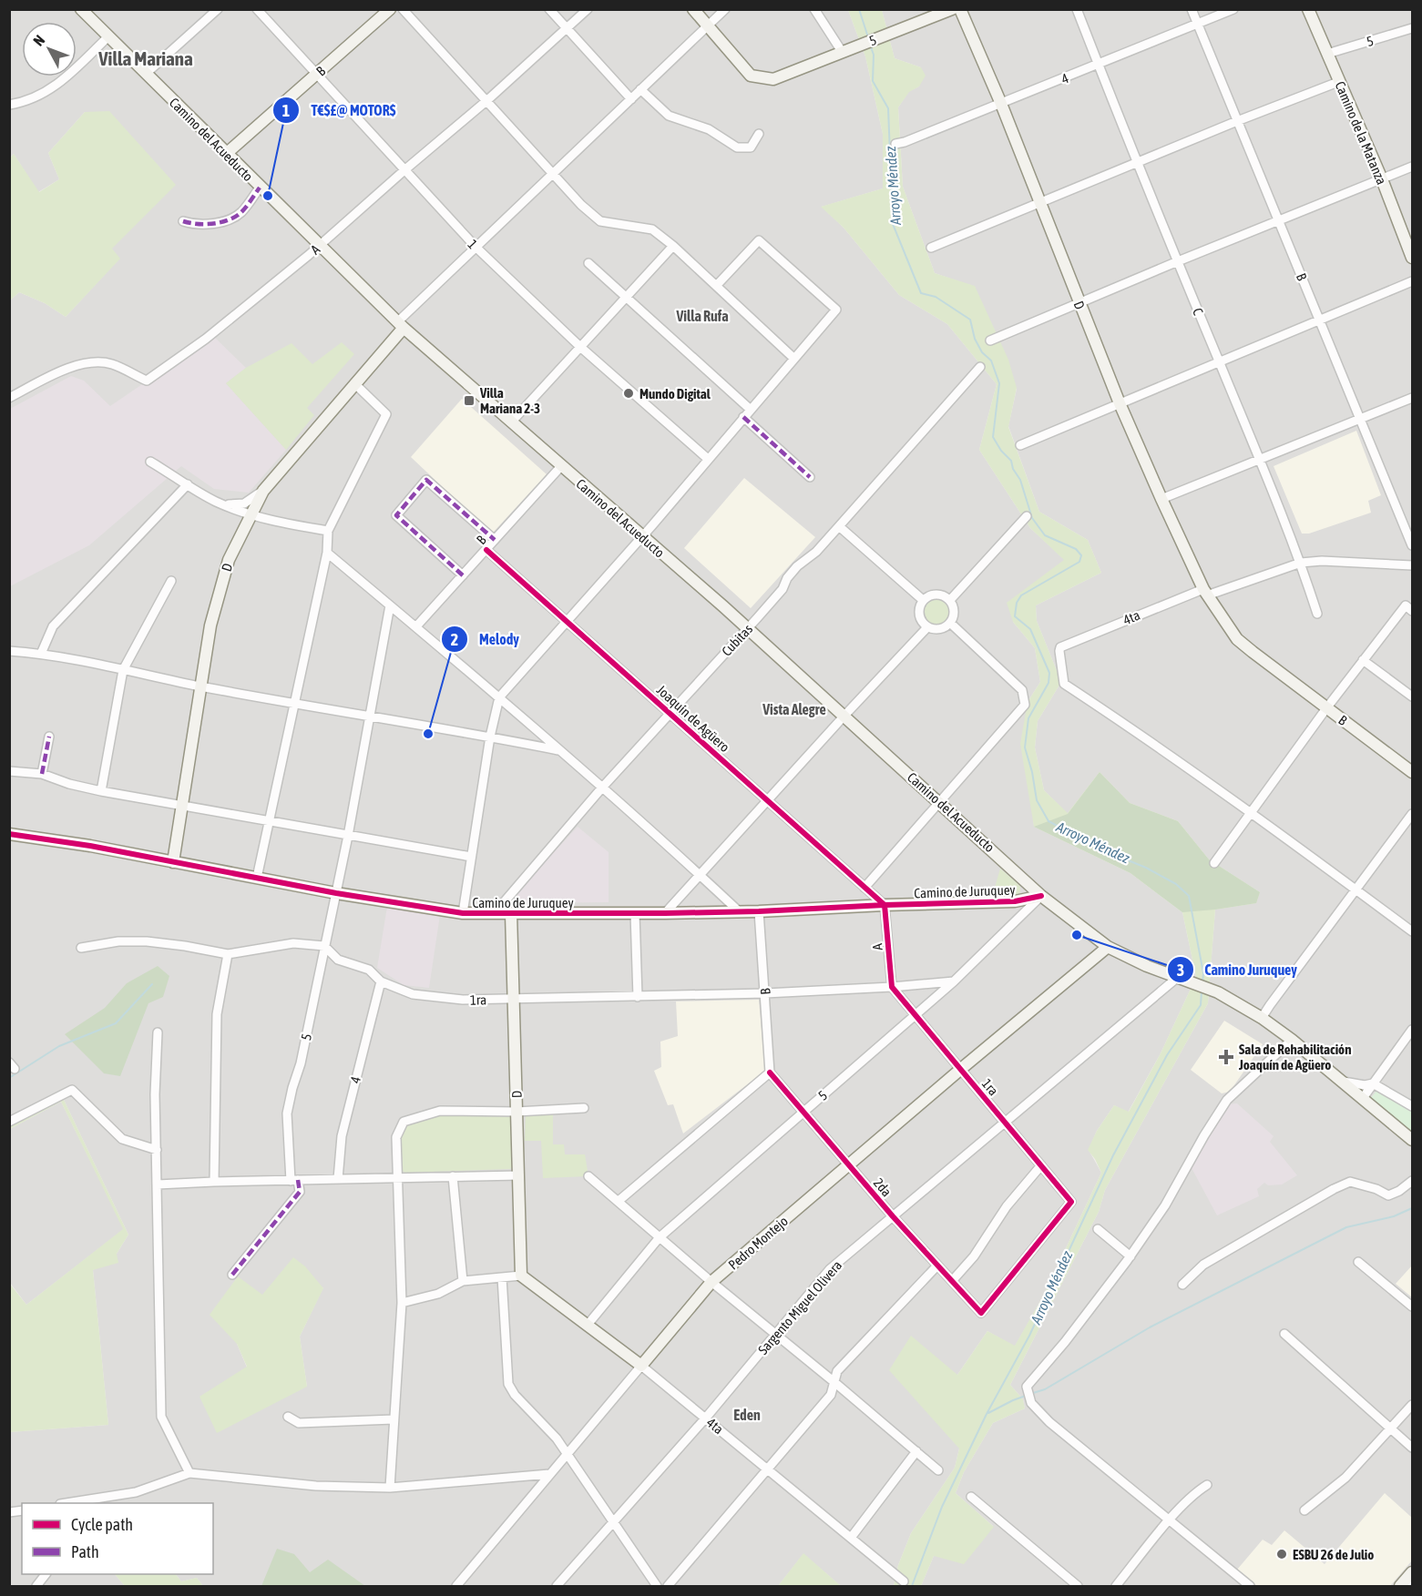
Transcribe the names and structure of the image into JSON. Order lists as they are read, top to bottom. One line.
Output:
{"streets":{"street":["5","B","4","Camino de la Matanza","Camino del Acueducto","1","A","D","C","4ta","Cubitas","Joaquín de Agüero","Camino de Juruquey","1ra","2da","Pedro Montejo","Sargento Miguel Olivera"]},"crossings":[["5","Camino de la Matanza"],["5","Camino del Acueducto"],["5","4ta"],["5","Camino de Juruquey"],["5","1ra"],["5","2da"],["B","4"],["B","Camino del Acueducto"],["B","1"],["B","D"],["B","4ta"],["B","Joaquín de Agüero"],["B","Camino de Juruquey"],["B","1ra"],["B","2da"],["4","D"],["4","C"],["4","1ra"],["Camino del Acueducto","A"],["Camino del Acueducto","D"],["Camino del Acueducto","Cubitas"],["Camino del Acueducto","Camino de Juruquey"],["Camino del Acueducto","Pedro Montejo"],["Camino del Acueducto","Sargento Miguel Olivera"],["1","A"],["A","Joaquín de Agüero"],["A","Camino de Juruquey"],["A","1ra"],["D","4ta"],["D","Camino de Juruquey"],["D","1ra"],["C","4ta"],["4ta","Pedro Montejo"],["4ta","Sargento Miguel Olivera"],["Cubitas","Joaquín de Agüero"],["Cubitas","Camino de Juruquey"],["Joaquín de Agüero","Camino de Juruquey"],["1ra","2da"],["1ra","Pedro Montejo"],["1ra","Sargento Miguel Olivera"],["2da","Pedro Montejo"],["2da","Sargento Miguel Olivera"]],"districts":["Villa Mariana","Villa Rufa","Vista Alegre","Eden"],"water":["Arroyo Méndez"],"places":{"other":["T€$£@ MOTOR$","Mundo Digital","Melody","Camino Juruquey","ESBU 26 de Julio"],"transit":["Villa Mariana 2-3"],"health":["Sala de Rehabilitación Joaquín de Agüero"]},"legend":["Cycle path","Path"],"north":"top left"}
